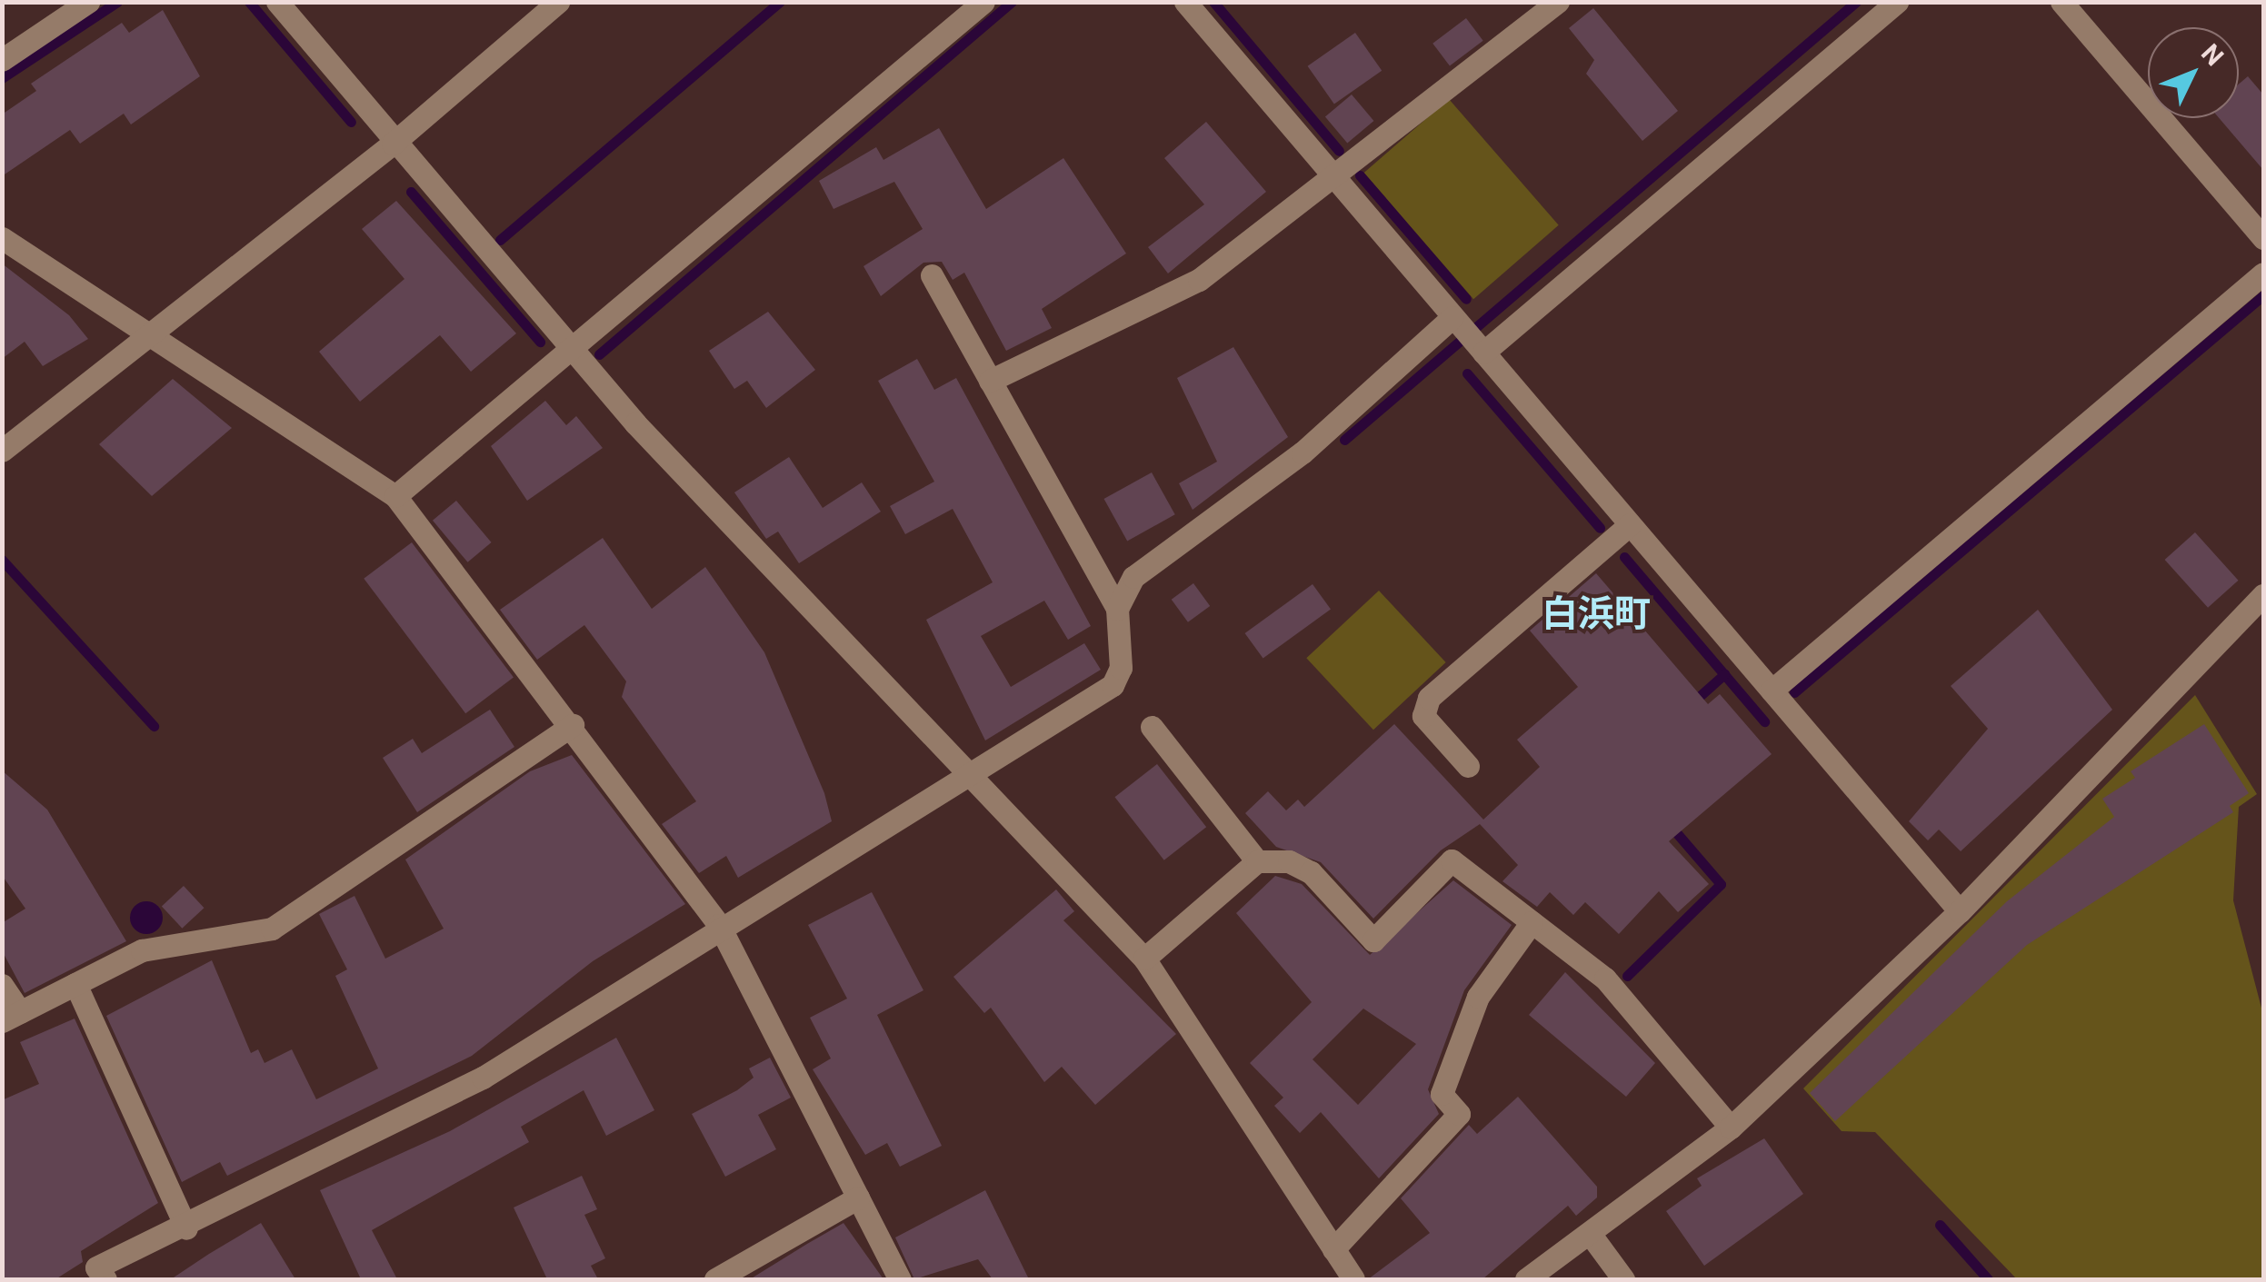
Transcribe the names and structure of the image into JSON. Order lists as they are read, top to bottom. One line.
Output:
{"districts":["白浜町"],"north":"top right"}
